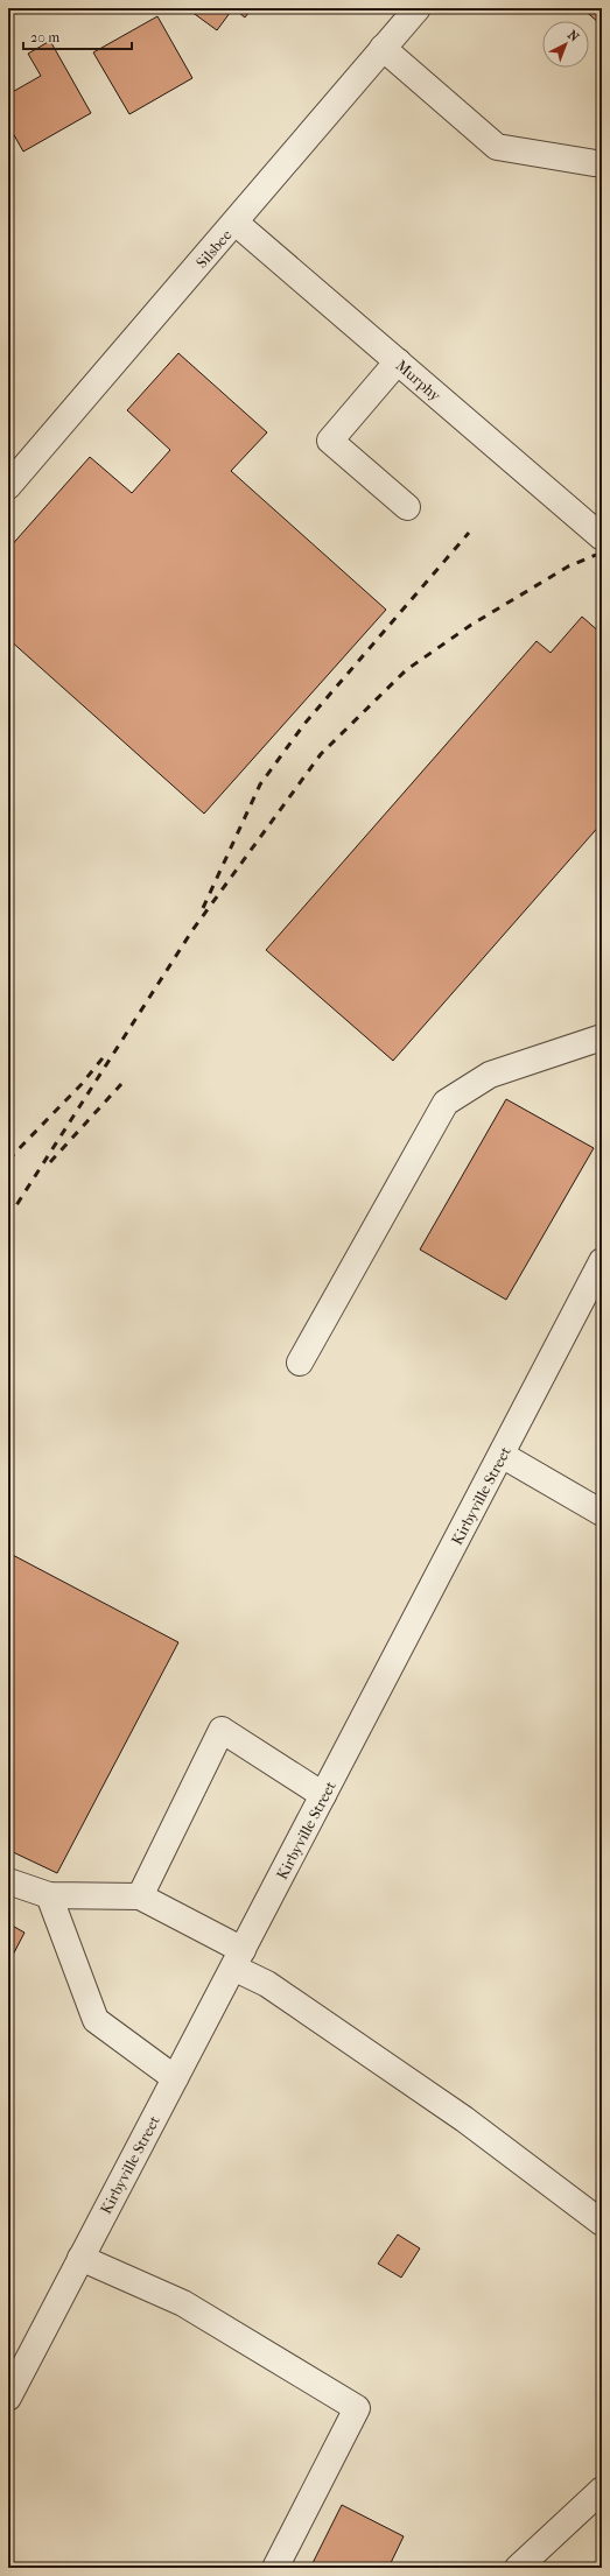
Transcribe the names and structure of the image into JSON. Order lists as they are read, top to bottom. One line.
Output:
{"streets":{"street":["Silsbee","Murphy","Kirbyville Street"]},"crossings":[["Silsbee","Murphy"]],"scale_bar":"20 m","north":"top right"}
